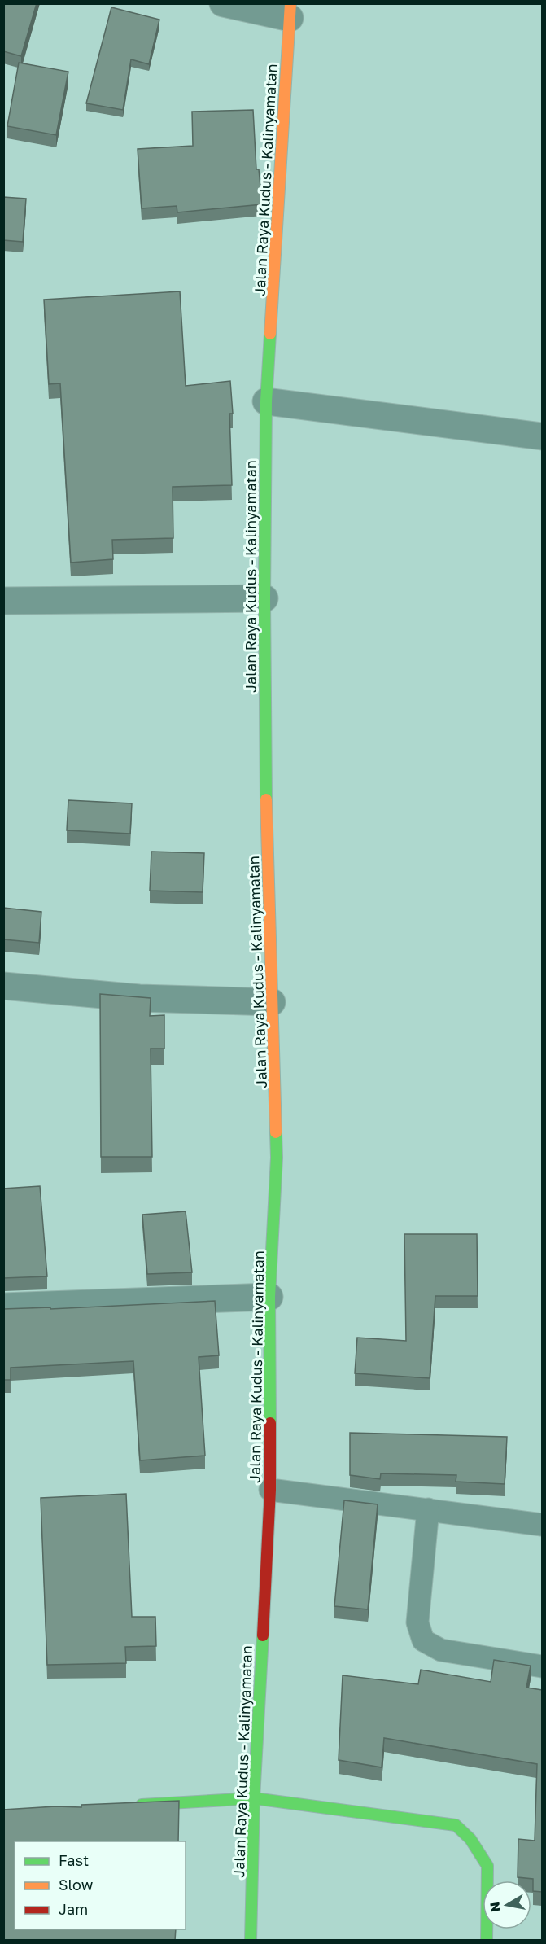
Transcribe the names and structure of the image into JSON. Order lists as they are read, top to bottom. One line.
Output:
{"streets":{"main road":["Jalan Raya Kudus - Kalinyamatan"]},"legend":["Fast","Slow","Jam"],"north":"left"}
